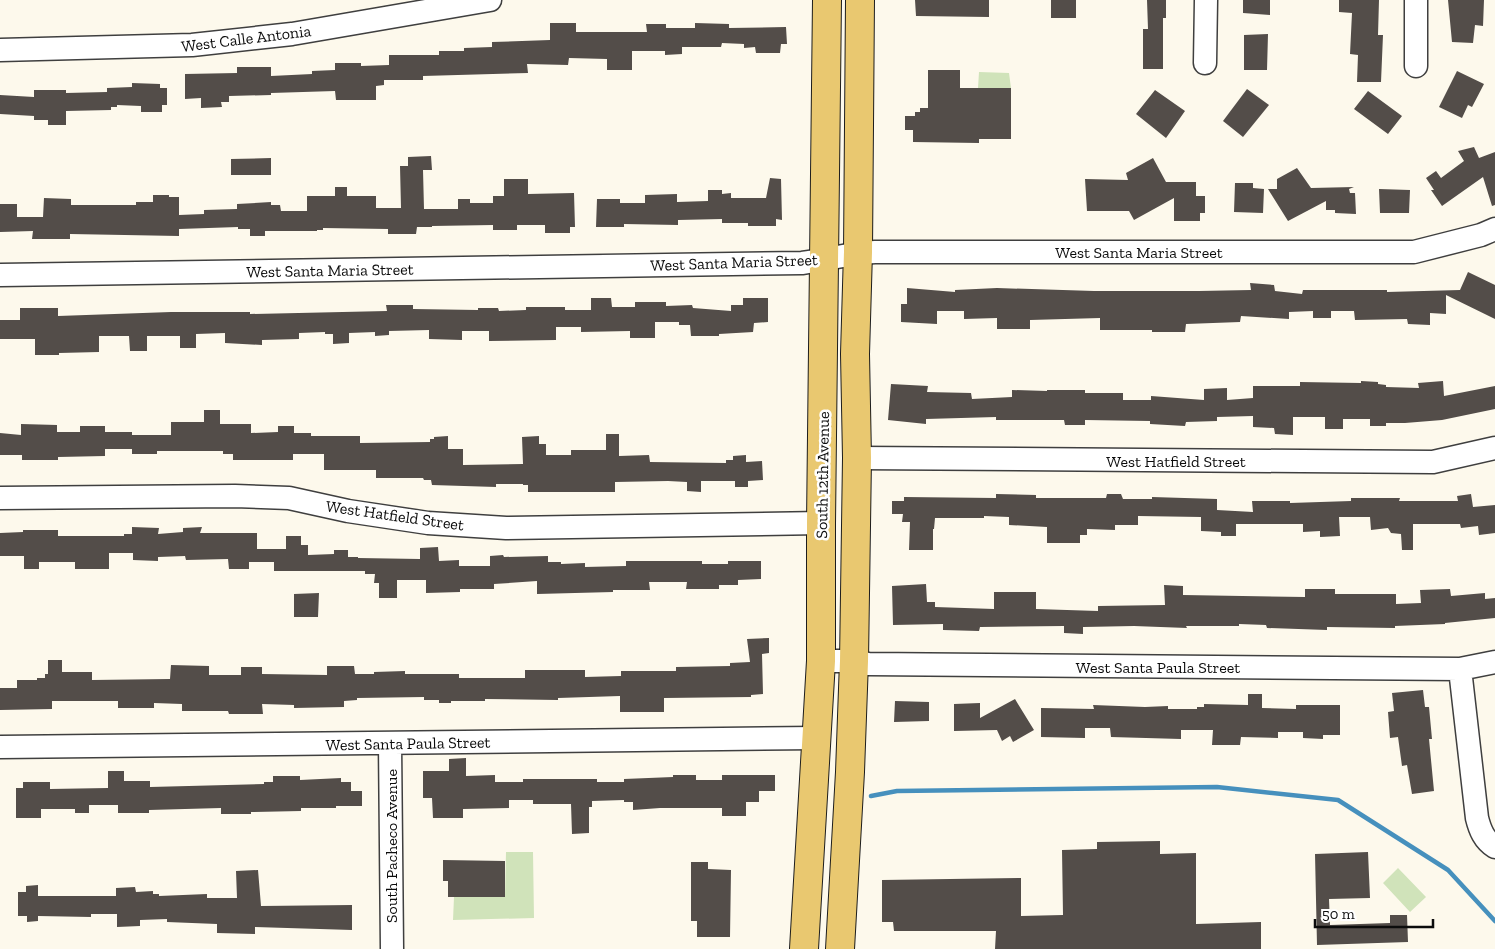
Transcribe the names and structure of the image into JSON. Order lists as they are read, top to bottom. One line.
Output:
{"streets":{"main road":["South 12th Avenue"],"street":["West Calle Antonia","West Santa Maria Street","West Hatfield Street","West Santa Paula Street","South Pacheco Avenue"]},"crossings":[["West Santa Maria Street","South 12th Avenue"],["West Hatfield Street","South 12th Avenue"],["South 12th Avenue","West Santa Paula Street"],["West Santa Paula Street","South Pacheco Avenue"]],"scale_bar":"50 m"}
